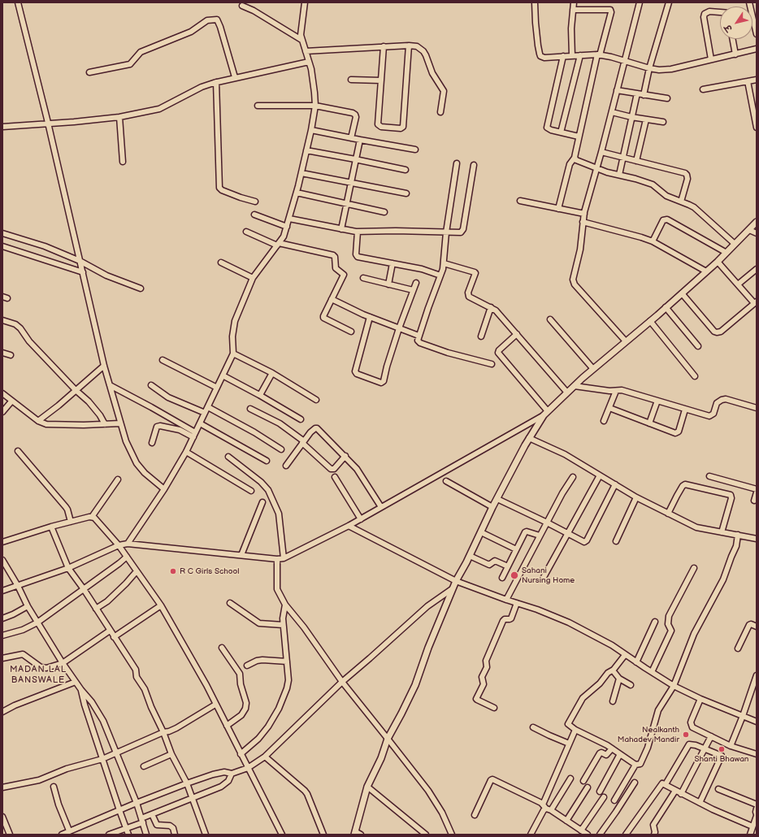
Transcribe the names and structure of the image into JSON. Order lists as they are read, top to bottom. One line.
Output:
{"districts":["MADAN LAL BANSWALE"],"places":["R C Girls School","Sahani Nursing Home","Nealkanth Mahadev Mandir","Shanti Bhawan"],"north":"bottom left"}
